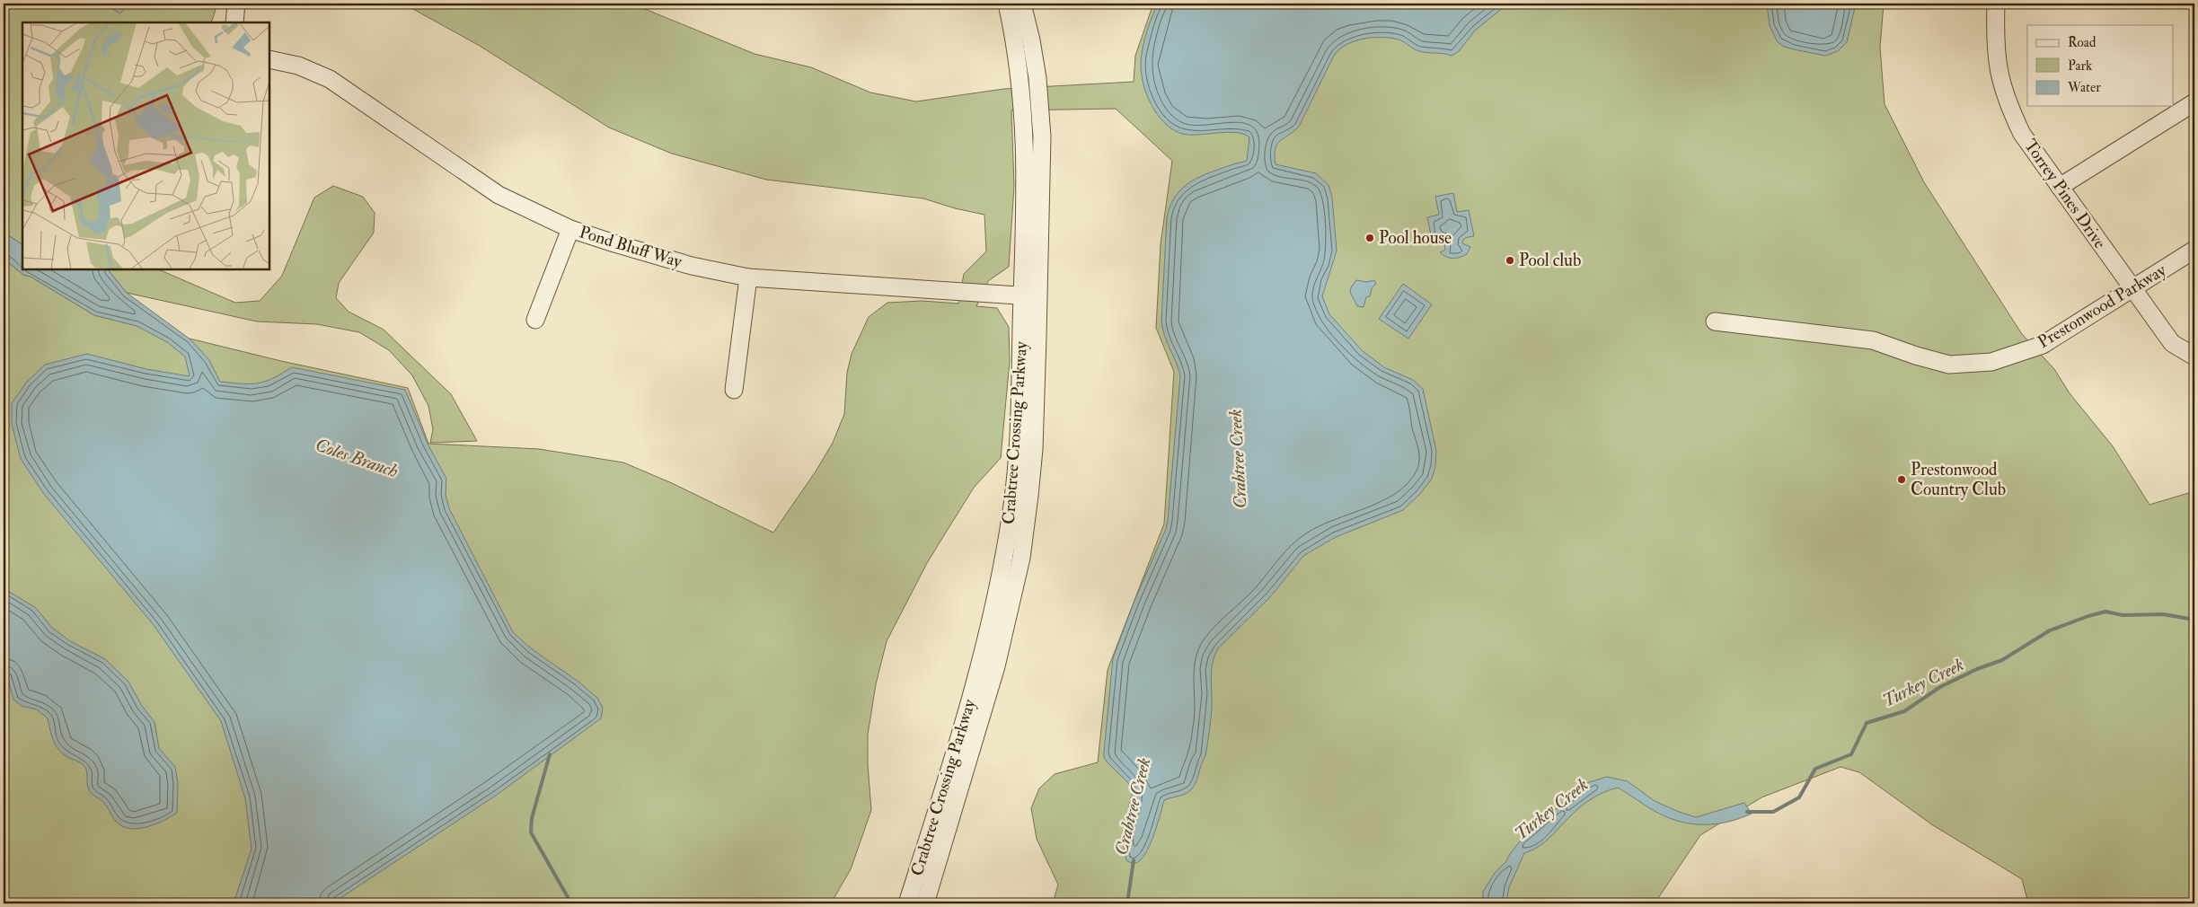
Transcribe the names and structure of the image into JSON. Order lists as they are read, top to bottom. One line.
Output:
{"streets":{"street":["Torrey Pines Drive","Pond Bluff Way","Prestonwood Parkway","Crabtree Crossing Parkway"]},"crossings":[["Torrey Pines Drive","Prestonwood Parkway"],["Pond Bluff Way","Crabtree Crossing Parkway"]],"water":["Coles Branch","Crabtree Creek","Turkey Creek"],"places":["Pool house","Pool club","Prestonwood Country Club"],"legend":["Road","Park","Water"]}
